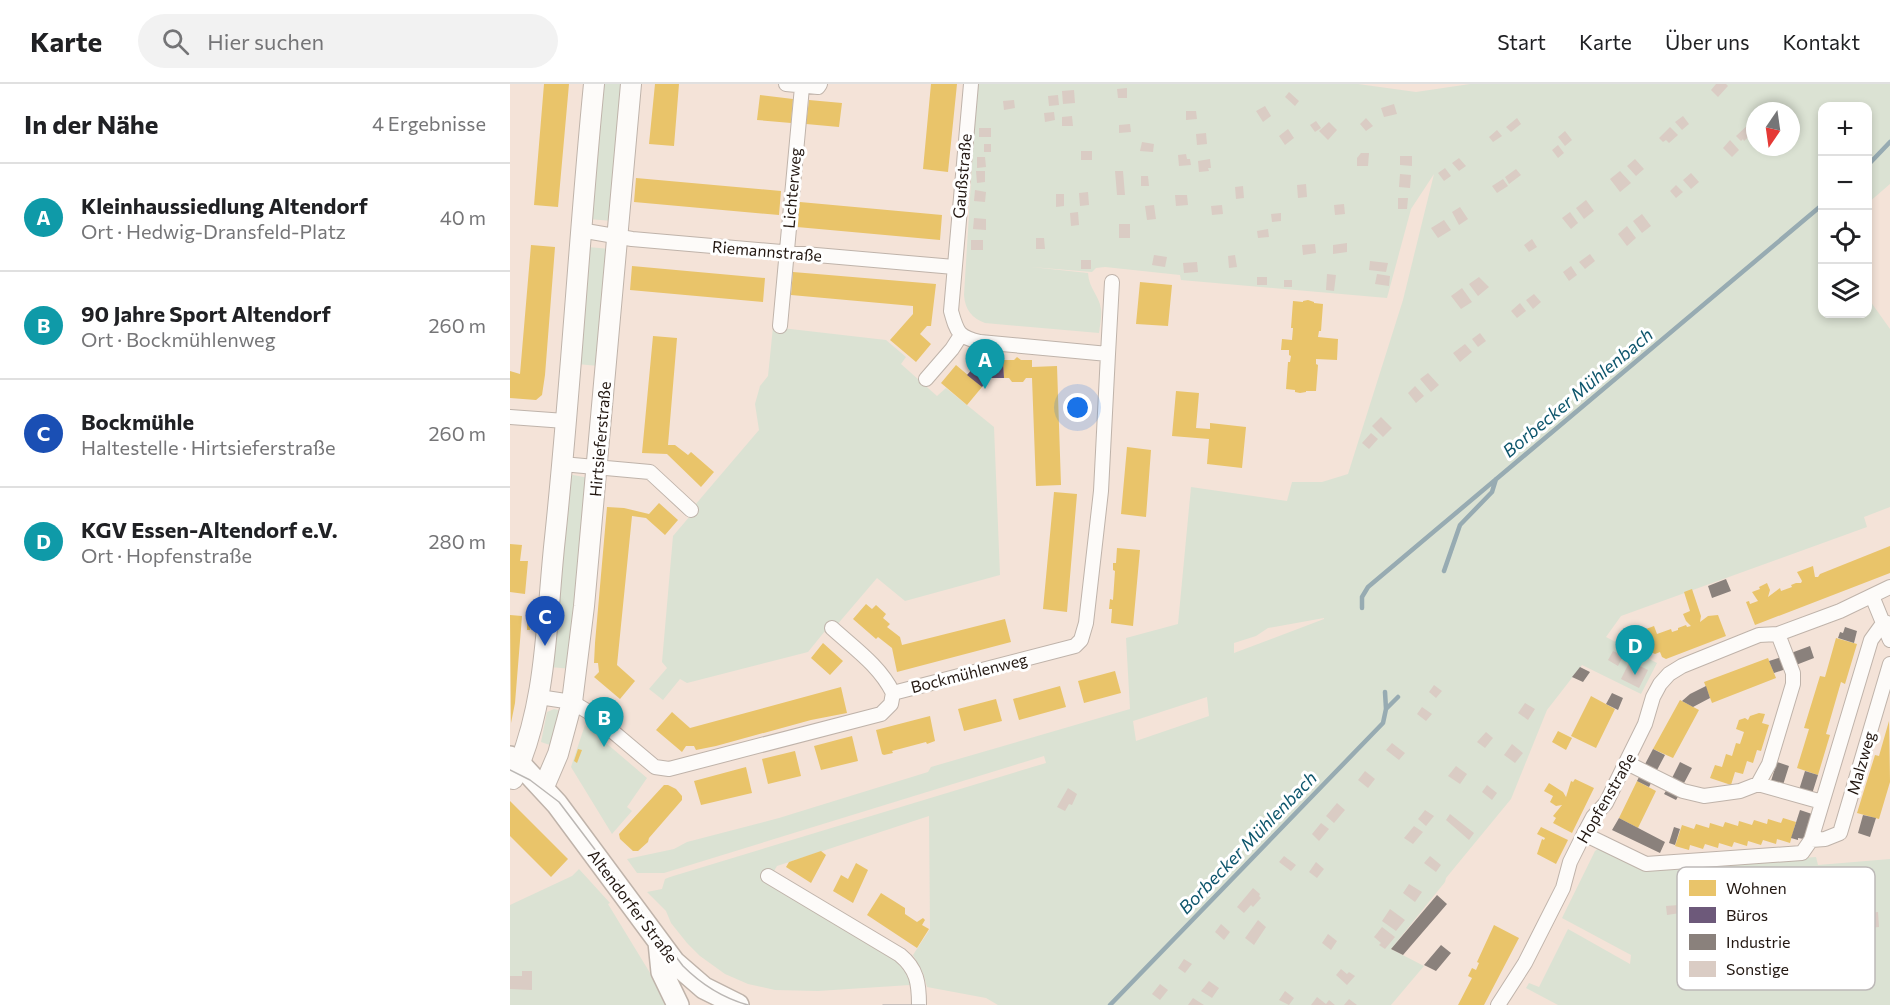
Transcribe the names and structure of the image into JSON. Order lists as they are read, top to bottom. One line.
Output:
{"streets":{"main road":["Hirtsieferstraße","Altendorfer Straße"],"street":["Gaußstraße","Lichterweg","Riemannstraße","Bockmühlenweg","Malzweg","Hopfenstraße"]},"crossings":[["Gaußstraße","Riemannstraße"],["Lichterweg","Riemannstraße"],["Riemannstraße","Hirtsieferstraße"],["Hirtsieferstraße","Bockmühlenweg"],["Hirtsieferstraße","Altendorfer Straße"],["Malzweg","Hopfenstraße"]],"water":["Borbecker Mühlenbach"],"legend":["Wohnen","Büros","Industrie","Sonstige"],"north":"bottom","page":{"header":"Karte","search":"Hier suchen","nav":["Start","Karte","Über uns","Kontakt"],"heading":["In der Nähe","4 Ergebnisse"],"map_buttons":["+","−"],"list":[{"mark":"A","name":"Kleinhaussiedlung Altendorf","note":"Ort · Hedwig-Dransfeld-Platz","value":"40 m"},{"mark":"B","name":"90 Jahre Sport Altendorf","note":"Ort · Bockmühlenweg","value":"260 m"},{"mark":"C","name":"Bockmühle","note":"Haltestelle · Hirtsieferstraße","value":"260 m"},{"mark":"D","name":"KGV Essen-Altendorf e.V.","note":"Ort · Hopfenstraße","value":"280 m"}],"pins":["A","C","D","B"]}}
